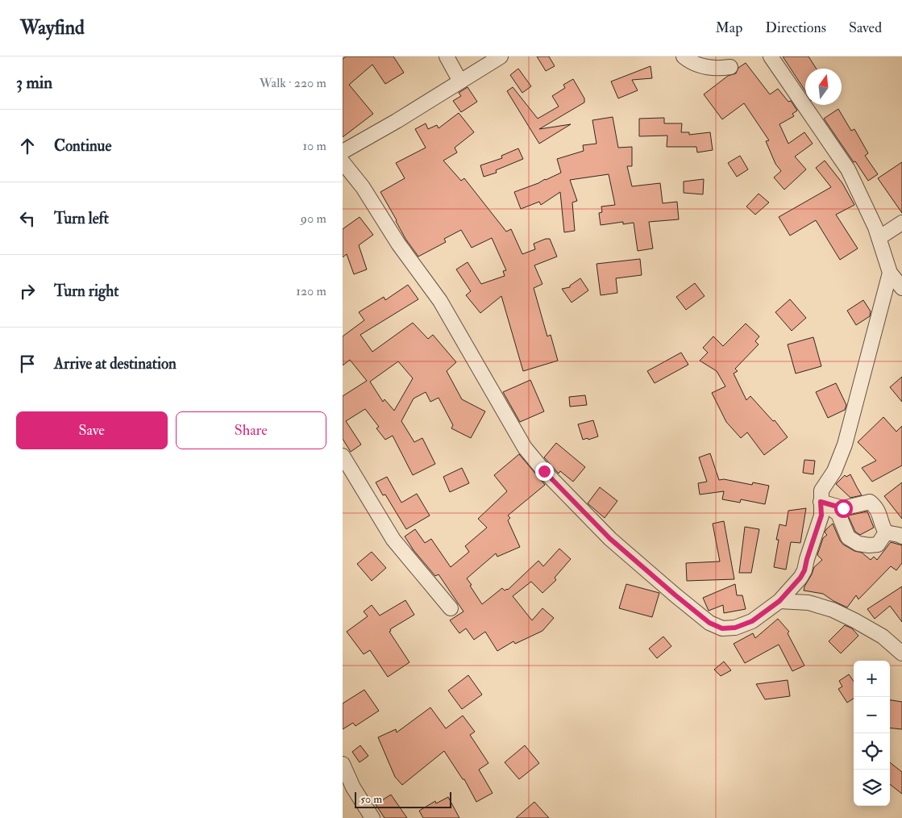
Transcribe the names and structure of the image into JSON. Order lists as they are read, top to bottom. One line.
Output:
{"scale_bar":"50 m","north":"top","page":{"header":"Wayfind","nav":["Map","Directions","Saved"],"heading":["3 min","Walk · 220 m"],"list":[["Continue","10 m"],["Turn left","90 m"],["Turn right","120 m"],"Arrive at destination"],"buttons":["Save","Share"],"map_buttons":["+","−"],"scale":"50 m"}}
